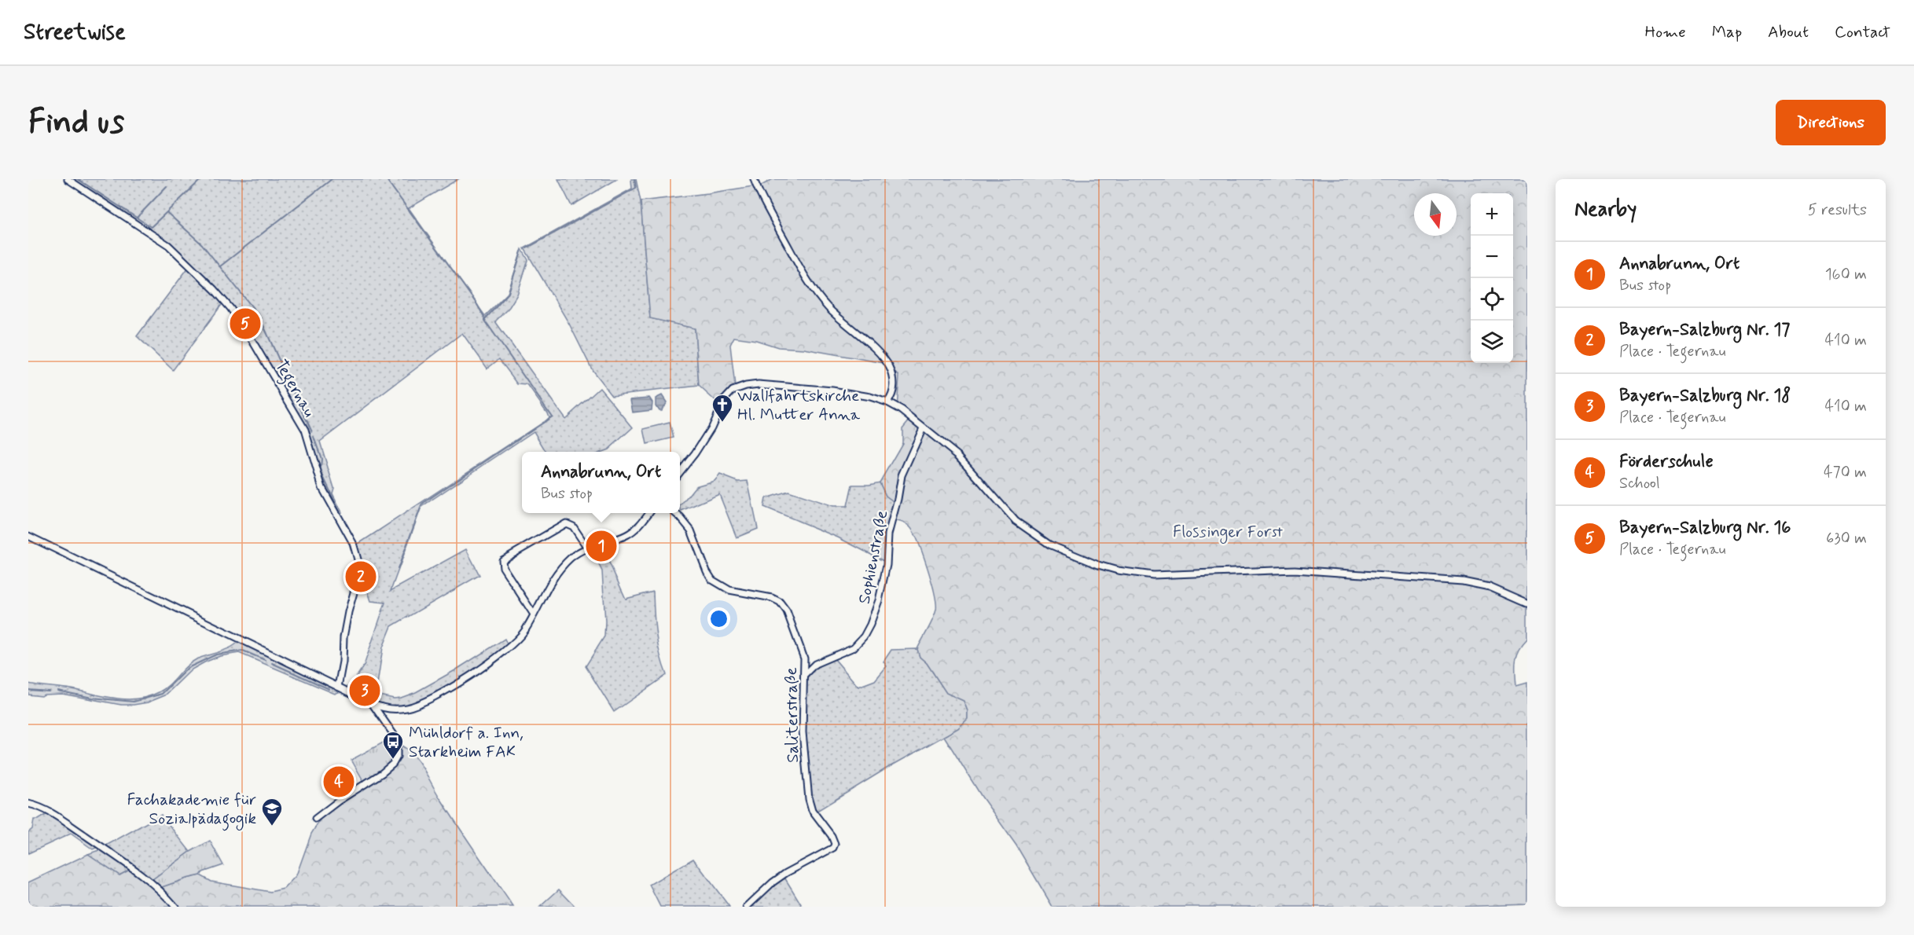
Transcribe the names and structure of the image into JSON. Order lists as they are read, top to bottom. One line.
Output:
{"streets":{"street":["Tegernau","Sophienstraße","Saliterstraße"]},"crossings":[["Sophienstraße","Saliterstraße"]],"parks":["Flossinger Forst"],"places":{"church":["Wallfahrtskirche Hl. Mutter Anna"],"bus stop":["Mühldorf a. Inn, Starkheim FAK"],"school or university":["Fachakademie für Sozialpädagogik"]},"north":"bottom","page":{"header":"Streetwise","nav":["Home","Map","About","Contact"],"buttons":"Directions","title":"Find us","heading":["Nearby","5 results"],"map_buttons":["+","−"],"list":[{"mark":"1","name":"Annabrunn, Ort","note":"Bus stop","value":"160 m"},{"mark":"2","name":"Bayern-Salzburg Nr. 17","note":"Place · Tegernau","value":"410 m"},{"mark":"3","name":"Bayern-Salzburg Nr. 18","note":"Place · Tegernau","value":"410 m"},{"mark":"4","name":"Förderschule","note":"School","value":"470 m"},{"mark":"5","name":"Bayern-Salzburg Nr. 16","note":"Place · Tegernau","value":"630 m"}],"pins":["5","1","2","3","4"],"popup":["Annabrunn, Ort","Bus stop"]}}
